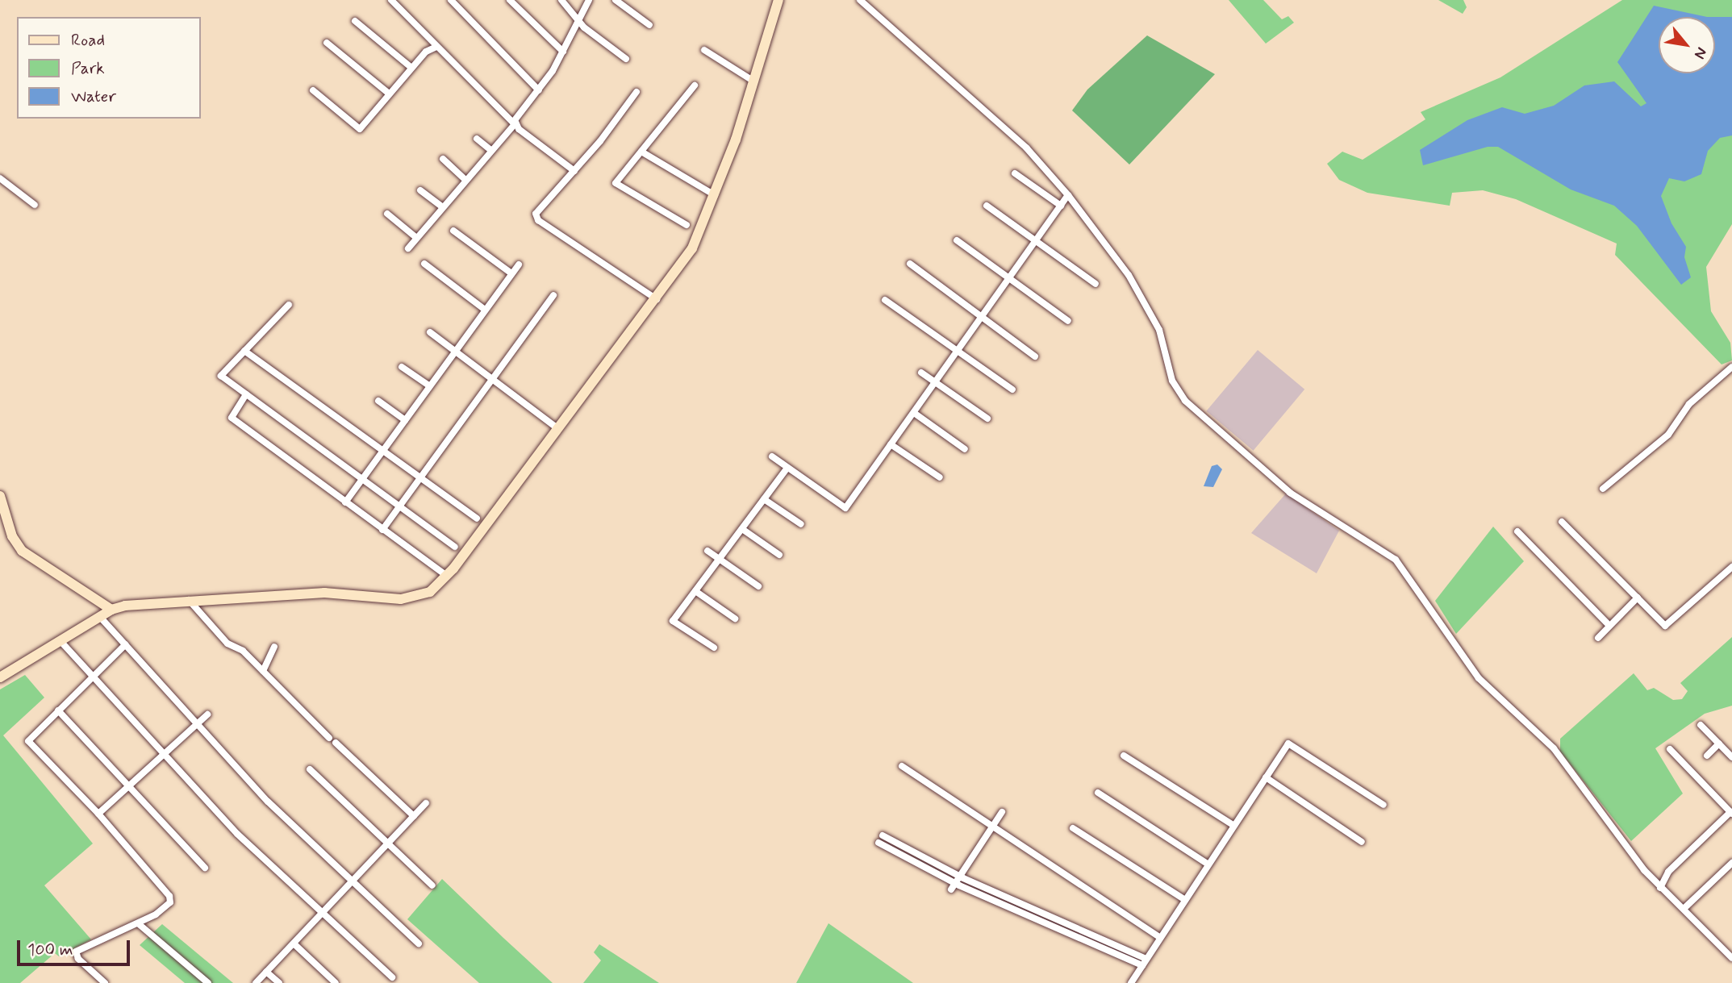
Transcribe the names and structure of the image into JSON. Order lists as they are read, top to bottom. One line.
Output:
{"legend":["Road","Park","Water"],"scale_bar":"100 m","north":"bottom right"}
